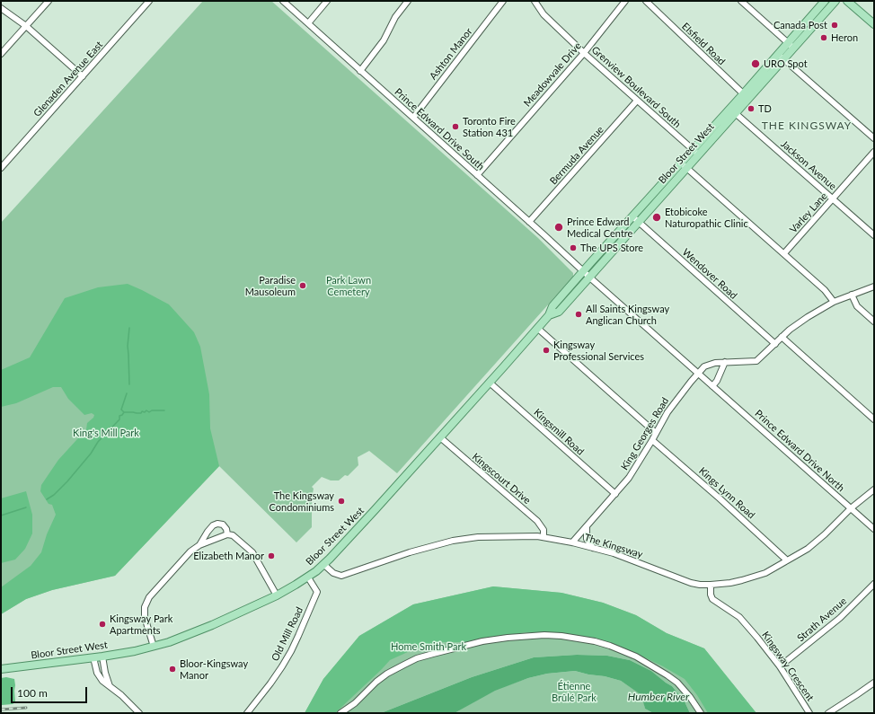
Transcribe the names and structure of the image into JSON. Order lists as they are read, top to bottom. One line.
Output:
{"streets":{"main road":["Bloor Street West"],"street":["Elsfield Road","Ashton Manor","Meadowvale Drive","Glenaden Avenue East","Grenview Boulevard South","Prince Edward Drive South","Bermuda Avenue","Jackson Avenue","Varley Lane","Wendover Road","Kingsmill Road","King Georges Road","Prince Edward Drive North","Kingscourt Drive","Kings Lynn Road","The Kingsway","Strath Avenue","Old Mill Road","Kingsway Crescent"]},"crossings":[["Elsfield Road","Bloor Street West"],["Ashton Manor","Prince Edward Drive South"],["Meadowvale Drive","Grenview Boulevard South"],["Meadowvale Drive","Prince Edward Drive South"],["Grenview Boulevard South","Bloor Street West"],["Grenview Boulevard South","Bermuda Avenue"],["Prince Edward Drive South","Bloor Street West"],["Prince Edward Drive South","Bermuda Avenue"],["Prince Edward Drive South","Prince Edward Drive North"],["Bloor Street West","Jackson Avenue"],["Bloor Street West","Wendover Road"],["Bloor Street West","Kingsmill Road"],["Bloor Street West","Prince Edward Drive North"],["Bloor Street West","Kingscourt Drive"],["Bloor Street West","The Kingsway"],["Bloor Street West","Old Mill Road"],["Jackson Avenue","Varley Lane"],["Wendover Road","King Georges Road"],["Kingsmill Road","King Georges Road"],["King Georges Road","Prince Edward Drive North"],["King Georges Road","Kings Lynn Road"],["King Georges Road","The Kingsway"],["Prince Edward Drive North","The Kingsway"],["Kingscourt Drive","The Kingsway"],["Kings Lynn Road","The Kingsway"],["The Kingsway","Kingsway Crescent"],["Strath Avenue","Kingsway Crescent"]],"districts":["THE KINGSWAY"],"water":["Humber River"],"parks":["Park Lawn Cemetery","King's Mill Park","Home Smith Park","Étienne Brûlé Park"],"places":["Canada Post","Heron","URO Spot","TD","Toronto Fire Station 431","Etobicoke Naturopathic Clinic","Prince Edward Medical Centre","The UPS Store","Paradise Mausoleum","All Saints Kingsway Anglican Church","Kingsway Professional Services","The Kingsway Condominiums","Elizabeth Manor","Kingsway Park Apartments","Bloor-Kingsway Manor"],"scale_bar":"100 m"}
